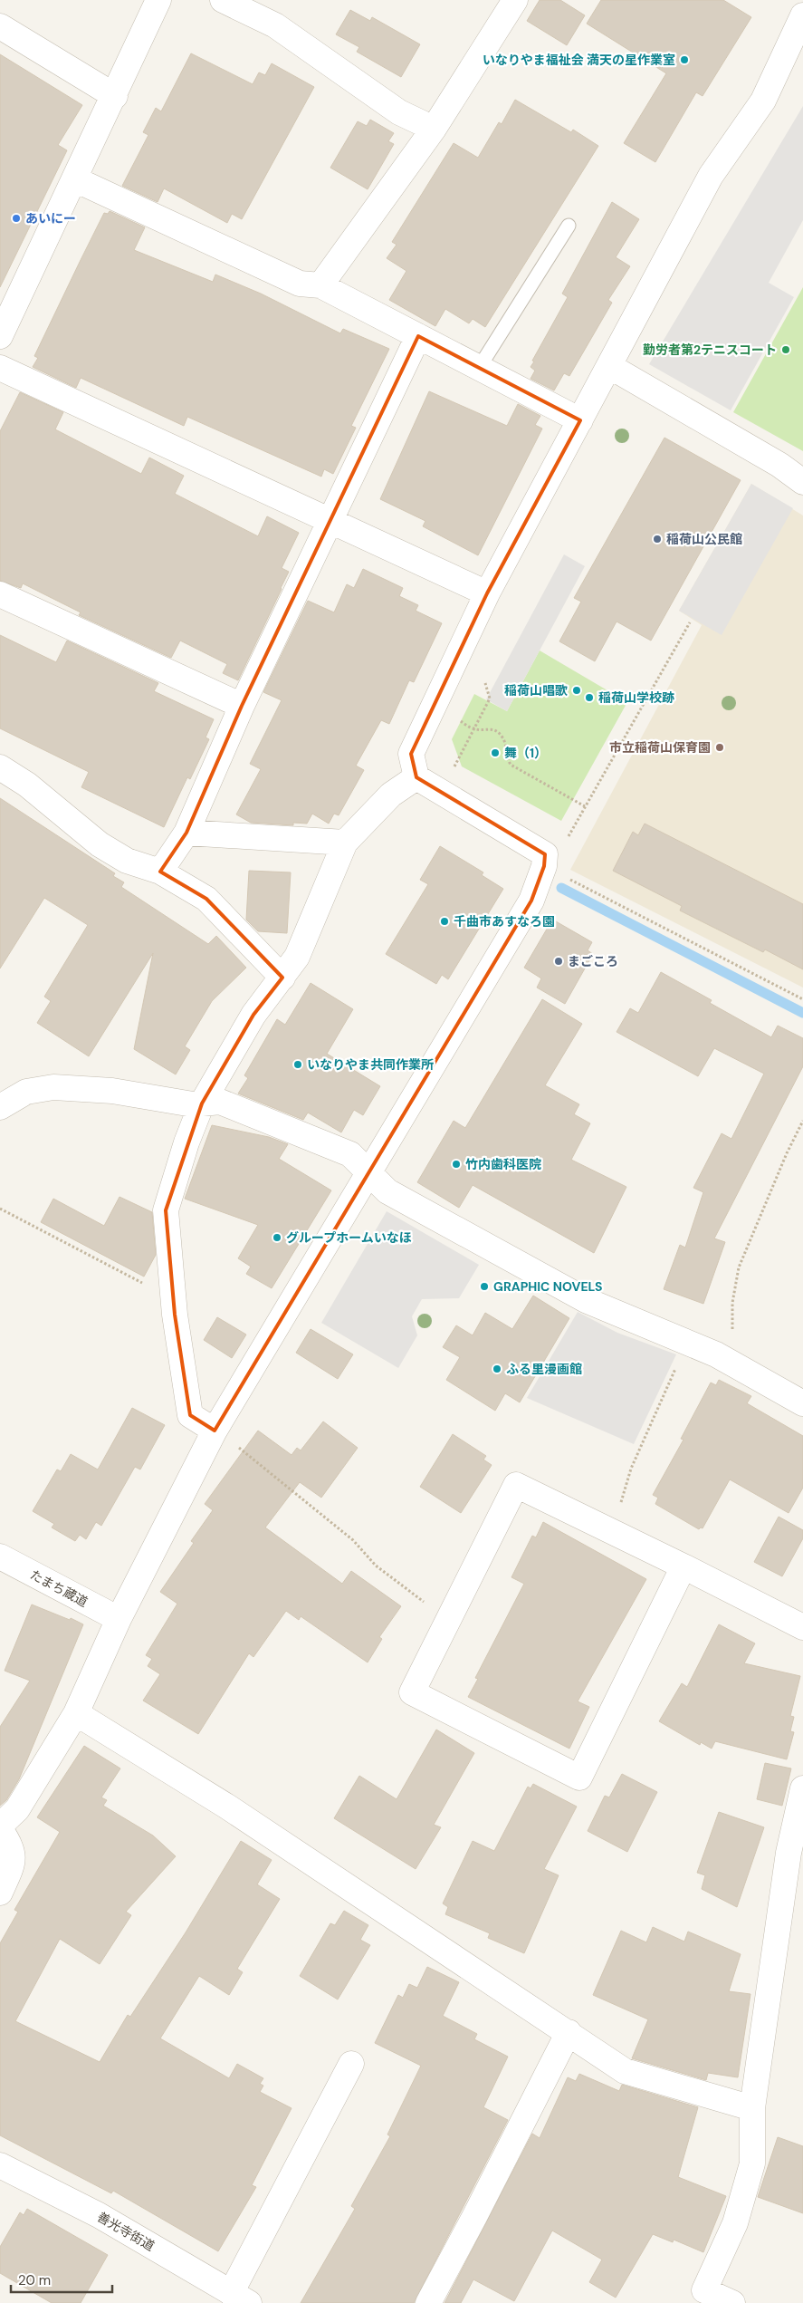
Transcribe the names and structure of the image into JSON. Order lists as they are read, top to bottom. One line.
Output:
{"streets":{"street":["たまち蔵道","善光寺街道"]},"places":["いなりやま福祉会 満天の星作業室","あいにー","勤労者第2テニスコート","稲荷山公民館","稲荷山唱歌","稲荷山学校跡","市立稲荷山保育園","舞（1）","千曲市あすなろ園","まごころ","いなりやま共同作業所","竹内歯科医院","グループホームいなほ","GRAPHIC NOVELS","ふる里漫画館"],"scale_bar":"20 m"}
